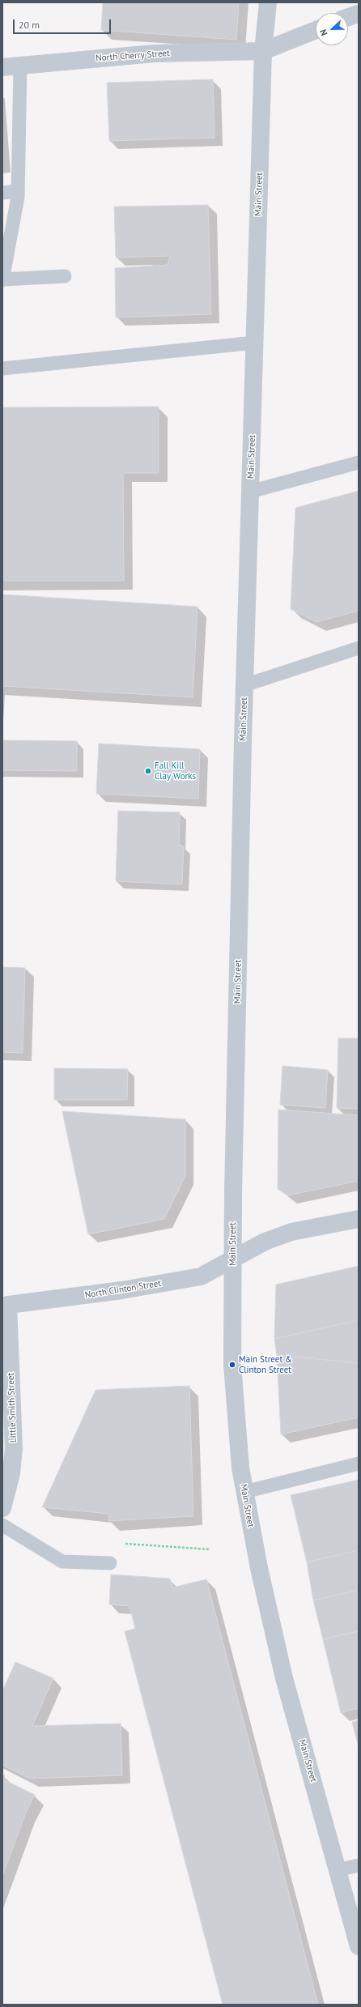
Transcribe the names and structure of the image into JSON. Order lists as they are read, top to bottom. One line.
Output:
{"streets":{"street":["North Cherry Street","Main Street","North Clinton Street","Little Smith Street"]},"crossings":[["North Cherry Street","Main Street"],["Main Street","North Clinton Street"],["North Clinton Street","Little Smith Street"]],"places":["Fall Kill Clay Works","Main Street & Clinton Street"],"scale_bar":"20 m","north":"left"}
